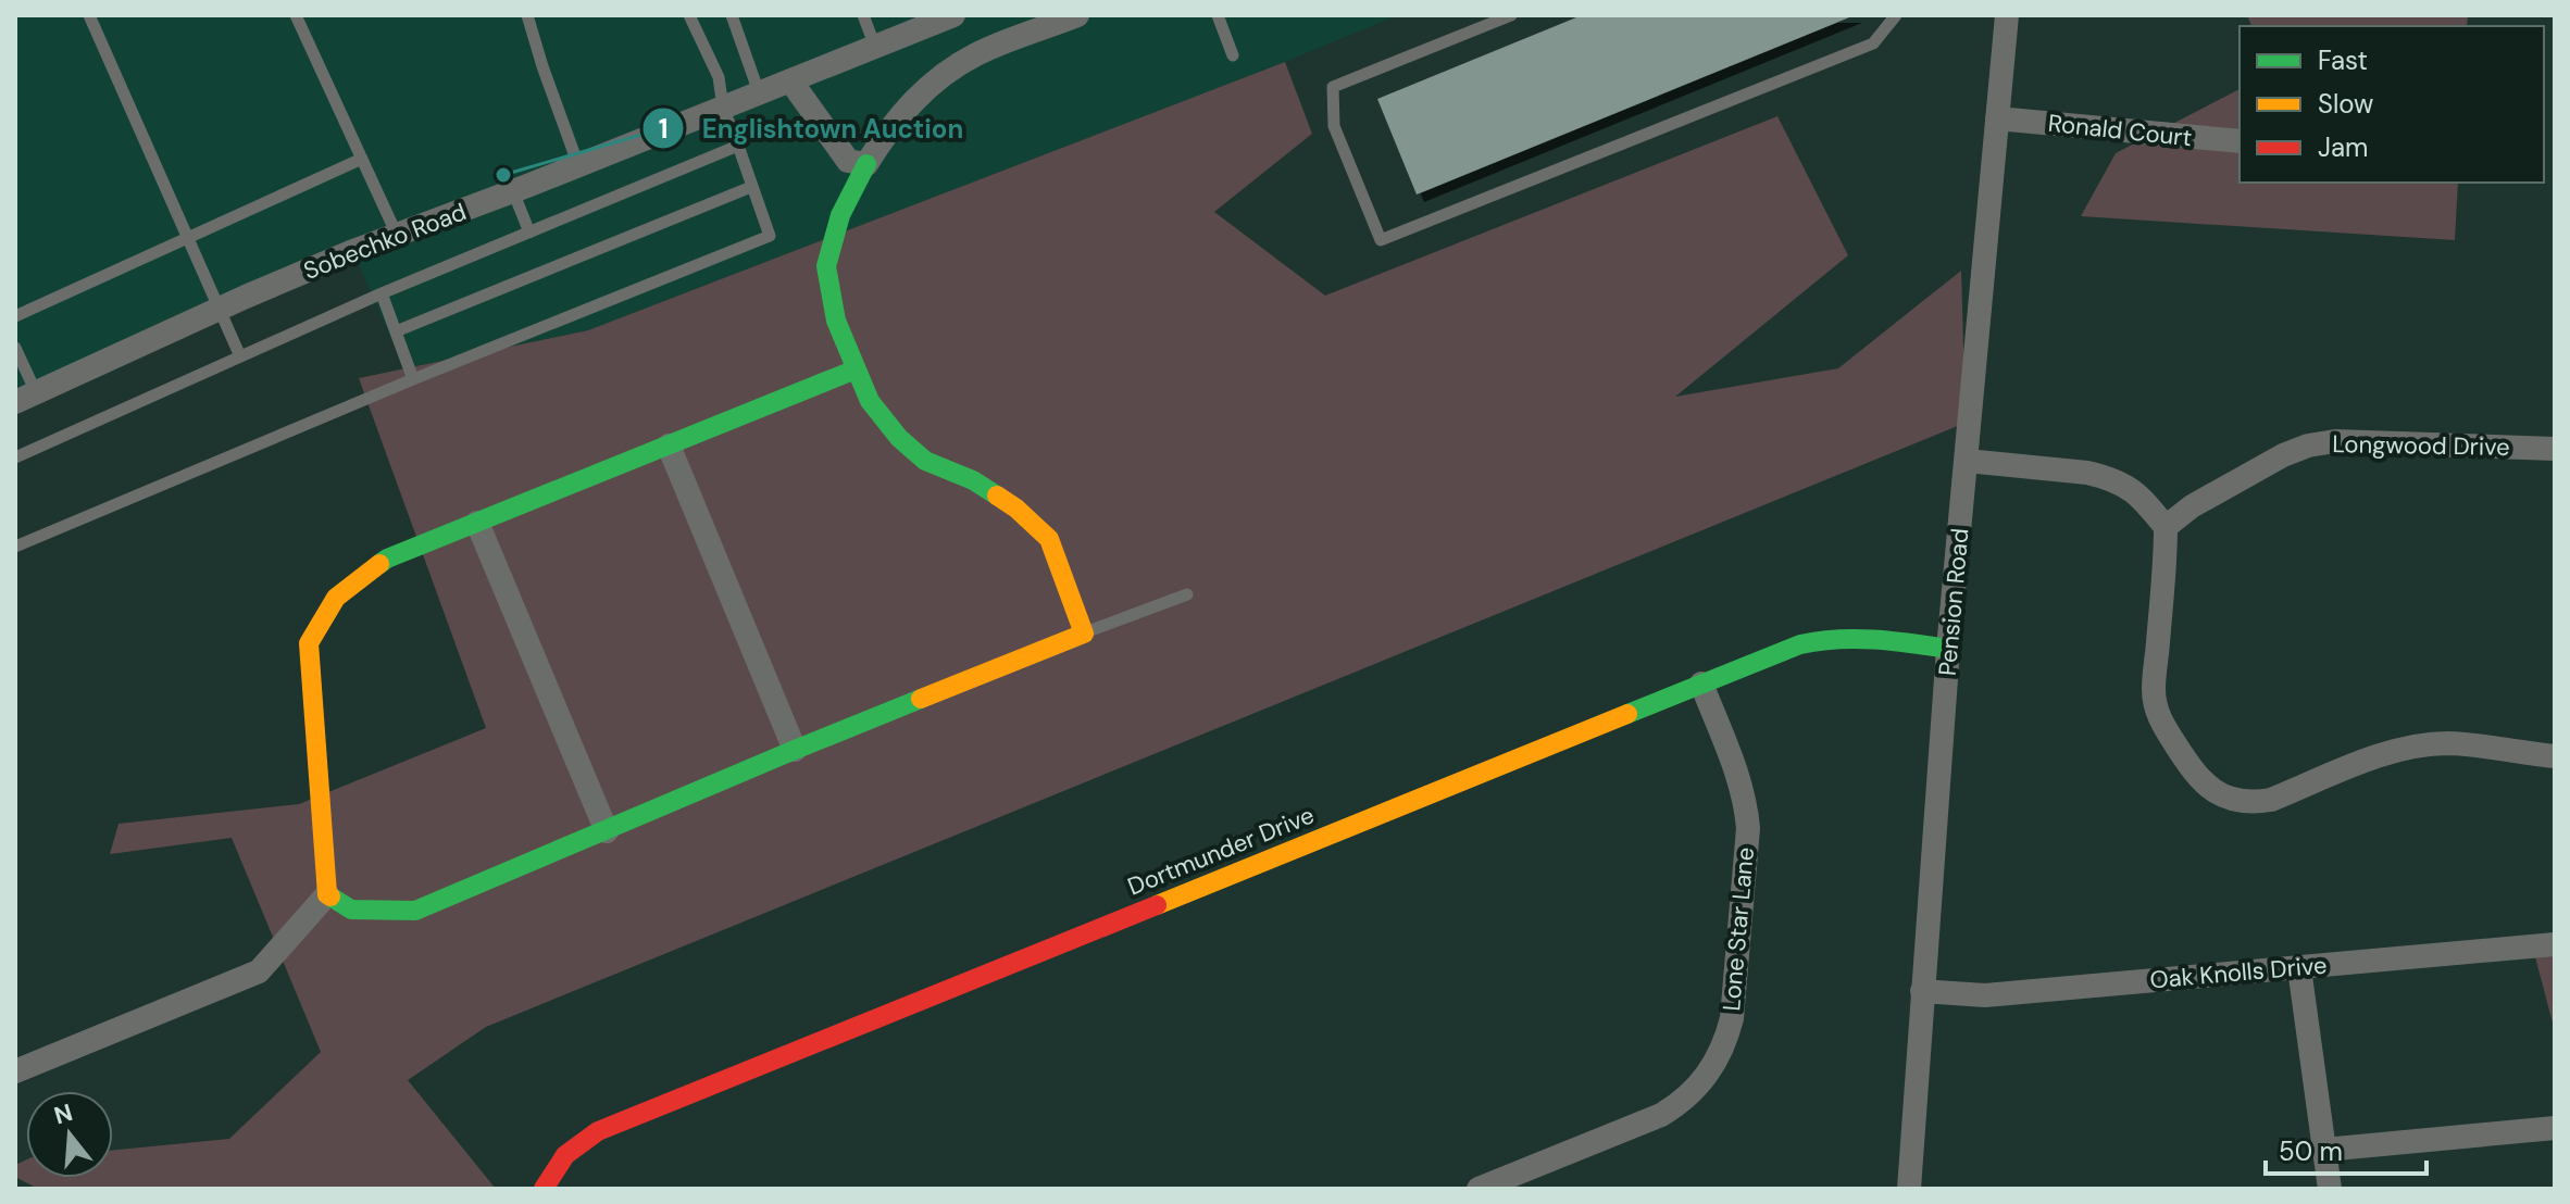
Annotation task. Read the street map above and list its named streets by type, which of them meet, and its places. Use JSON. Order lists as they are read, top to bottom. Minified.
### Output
{"streets":{"street":["Ronald Court","Sobechko Road","Longwood Drive","Pension Road","Dortmunder Drive","Lone Star Lane","Oak Knolls Drive"]},"crossings":[["Ronald Court","Pension Road"],["Pension Road","Dortmunder Drive"],["Pension Road","Oak Knolls Drive"],["Dortmunder Drive","Lone Star Lane"]],"places":["Englishtown Auction"],"legend":["Fast","Slow","Jam"],"scale_bar":"50 m","north":"top"}
